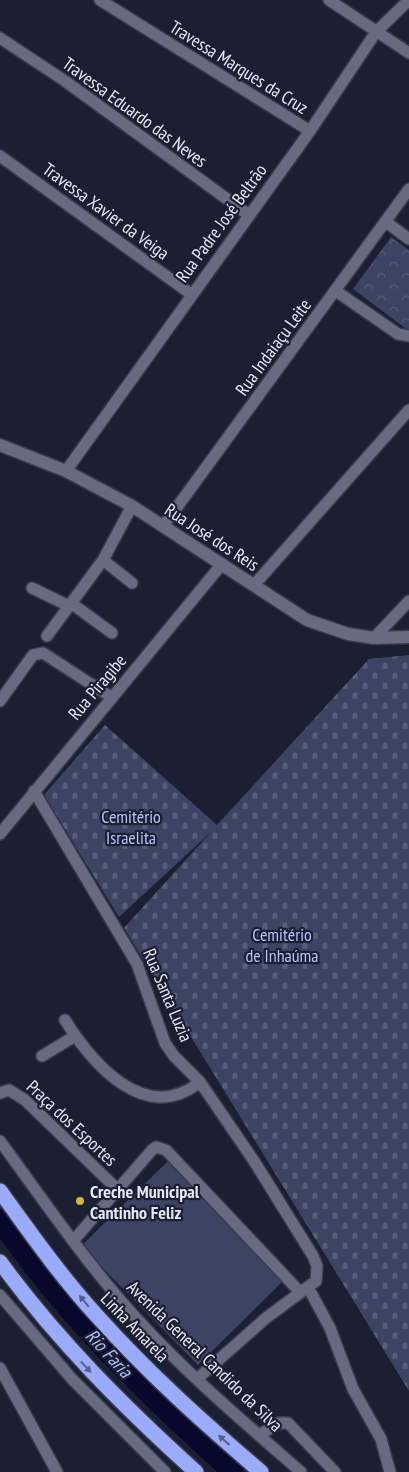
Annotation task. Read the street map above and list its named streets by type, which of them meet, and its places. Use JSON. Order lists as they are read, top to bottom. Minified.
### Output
{"streets":{"highway":["Linha Amarela"],"street":["Travessa Marques da Cruz","Travessa Eduardo das Neves","Travessa Xavier da Veiga","Rua Padre José Beltrão","Rua Indaiaçu Leite","Rua José dos Reis","Rua Piragibe","Rua Santa Luzia","Praça dos Esportes","Avenida General Candido da Silva"]},"crossings":[["Travessa Marques da Cruz","Rua Padre José Beltrão"],["Travessa Eduardo das Neves","Rua Padre José Beltrão"],["Travessa Xavier da Veiga","Rua Padre José Beltrão"],["Rua Padre José Beltrão","Rua José dos Reis"],["Rua Indaiaçu Leite","Rua José dos Reis"],["Rua José dos Reis","Rua Piragibe"],["Rua Piragibe","Rua Santa Luzia"],["Rua Santa Luzia","Praça dos Esportes"],["Praça dos Esportes","Avenida General Candido da Silva"]],"water":["Rio Faria"],"parks":["Cemitério Israelita","Cemitério de Inhaúma"],"places":["Creche Municipal Cantinho Feliz"]}
